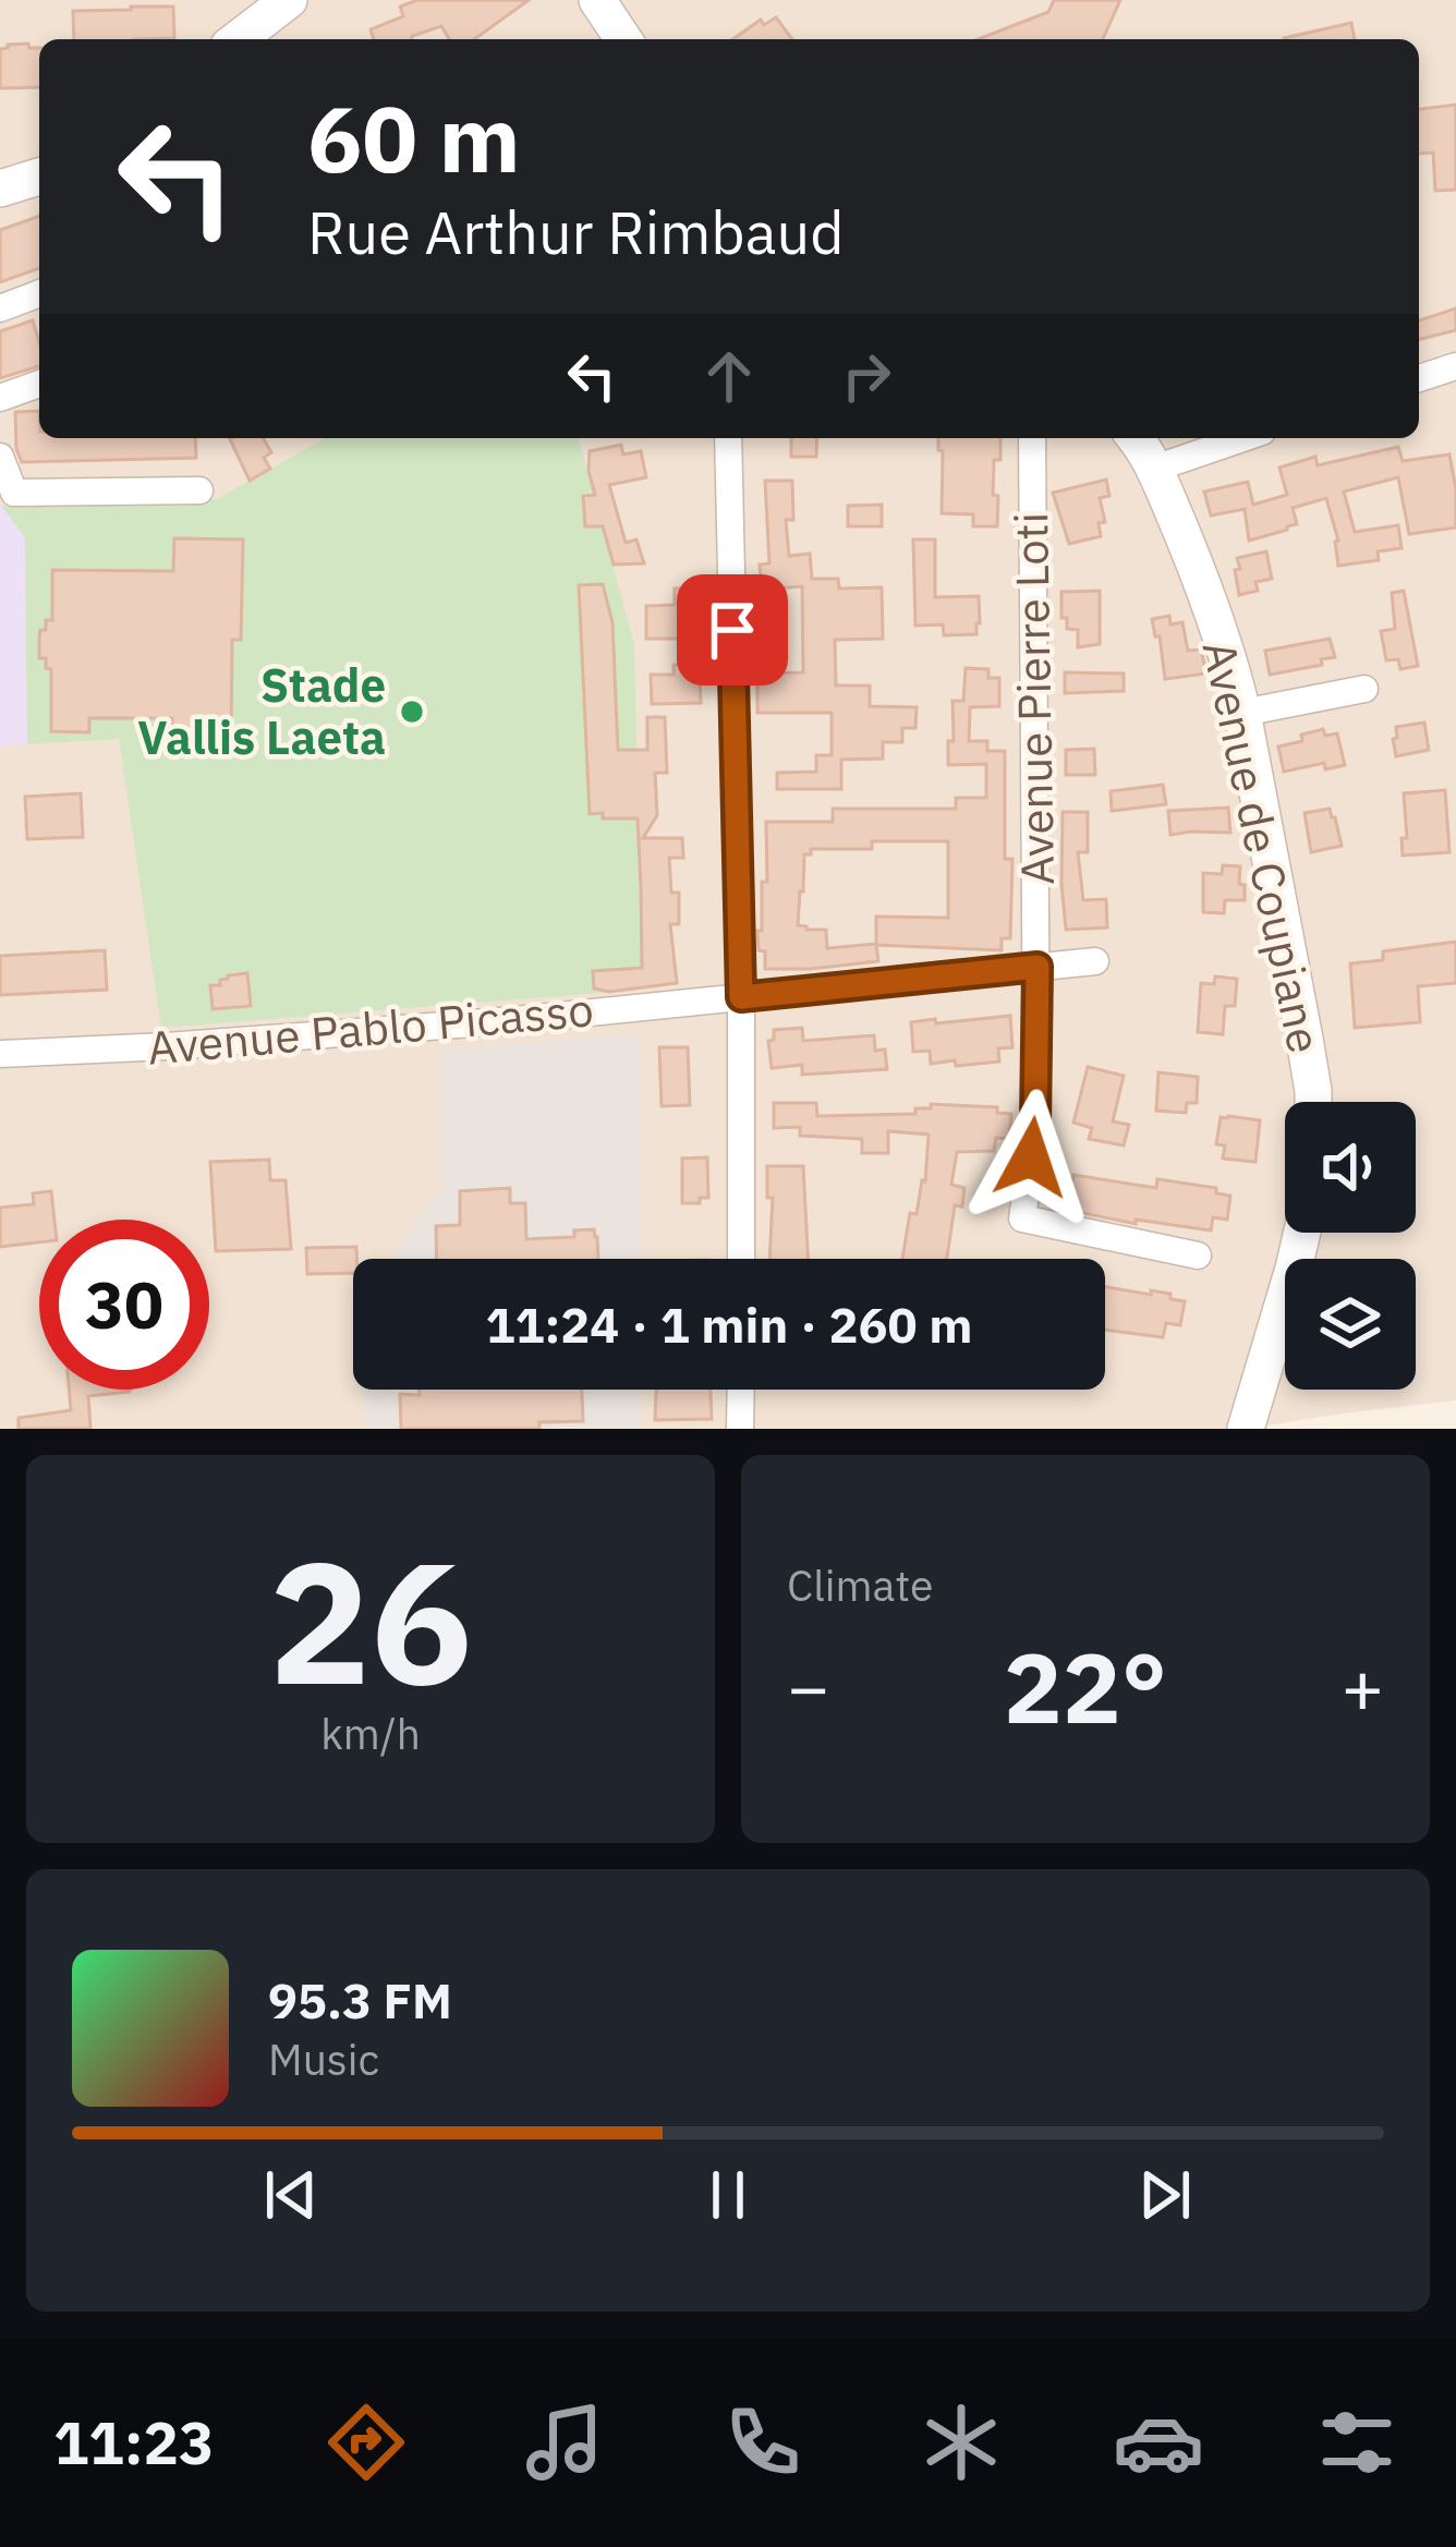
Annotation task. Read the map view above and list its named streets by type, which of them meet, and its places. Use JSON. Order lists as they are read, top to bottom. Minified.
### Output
{"streets":{"main road":["Avenue de Coupiane"],"street":["Avenue Pierre Loti","Avenue Pablo Picasso"]},"crossings":[["Avenue Pierre Loti","Avenue Pablo Picasso"]],"places":["Stade Vallis Laeta"],"page":{"turn":["60 m","Rue Arthur Rimbaud"],"limit":"30","trip":"11:24 · 1 min · 260 m","tile":[["26","km/h"],"Climate"],"heat":["−","22°","+"],"song":["95.3 FM","Music"],"tabs":"11:23"}}
